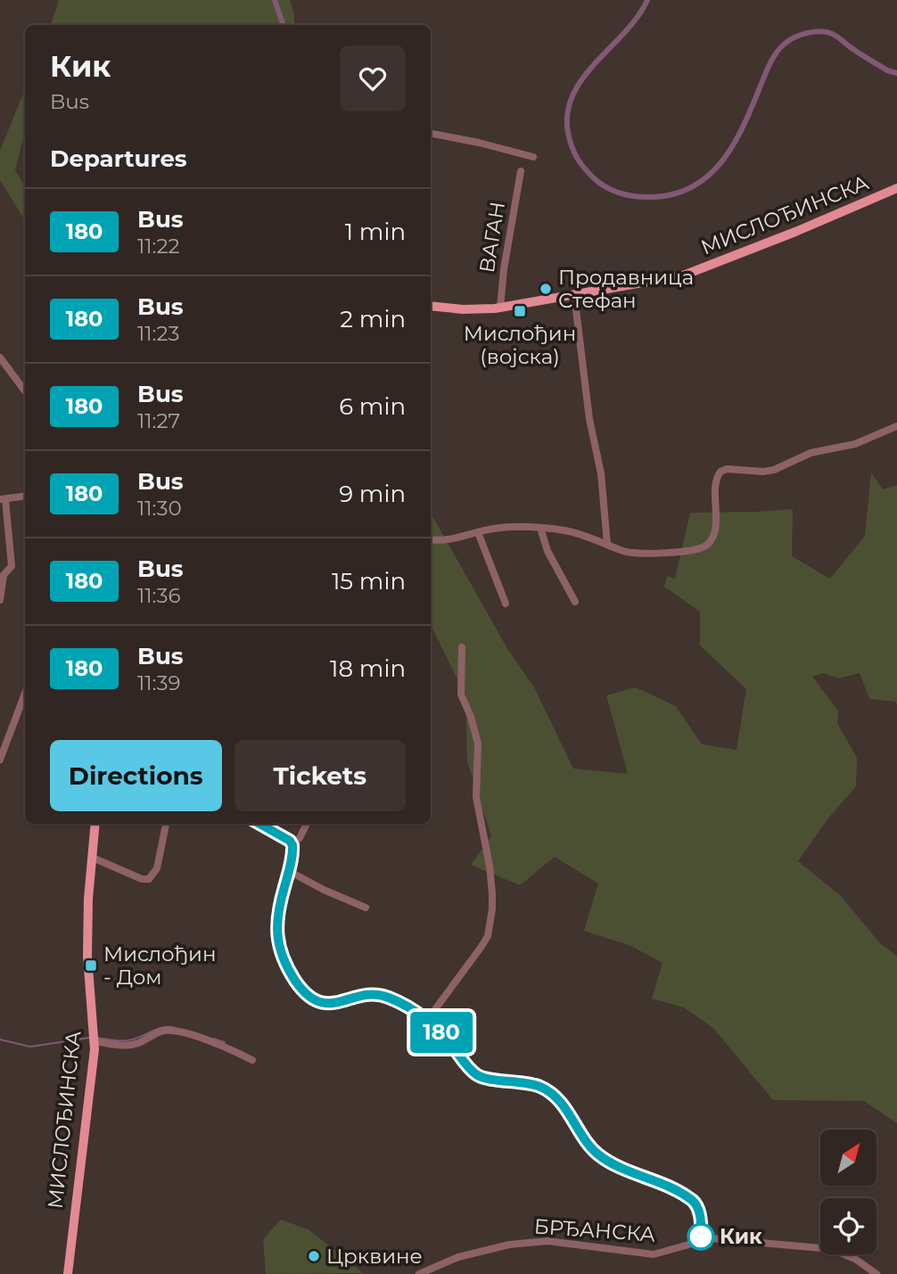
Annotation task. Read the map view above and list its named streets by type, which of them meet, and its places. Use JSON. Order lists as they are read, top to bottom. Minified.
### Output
{"streets":{"main road":["МИСЛОЂИНСКА"],"street":["ВАГАН","БРЂАНСКА"]},"crossings":[["МИСЛОЂИНСКА","ВАГАН"]],"places":{"other":["Продавница Стефан","Кик","Црквине"],"transit":["Мислођин (војска)","Мислођин - Дом"]},"lines":["bus line 180"],"north":"top right","page":{"on_map":"180","heading":[["Кик","Bus"],"Departures"],"list":[{"mark":"180","name":"Bus","note":"11:22","value":"1 min"},{"mark":"180","name":"Bus","note":"11:23","value":"2 min"},{"mark":"180","name":"Bus","note":"11:27","value":"6 min"},{"mark":"180","name":"Bus","note":"11:30","value":"9 min"},{"mark":"180","name":"Bus","note":"11:36","value":"15 min"},{"mark":"180","name":"Bus","note":"11:39","value":"18 min"}],"buttons":["Directions","Tickets"]}}
